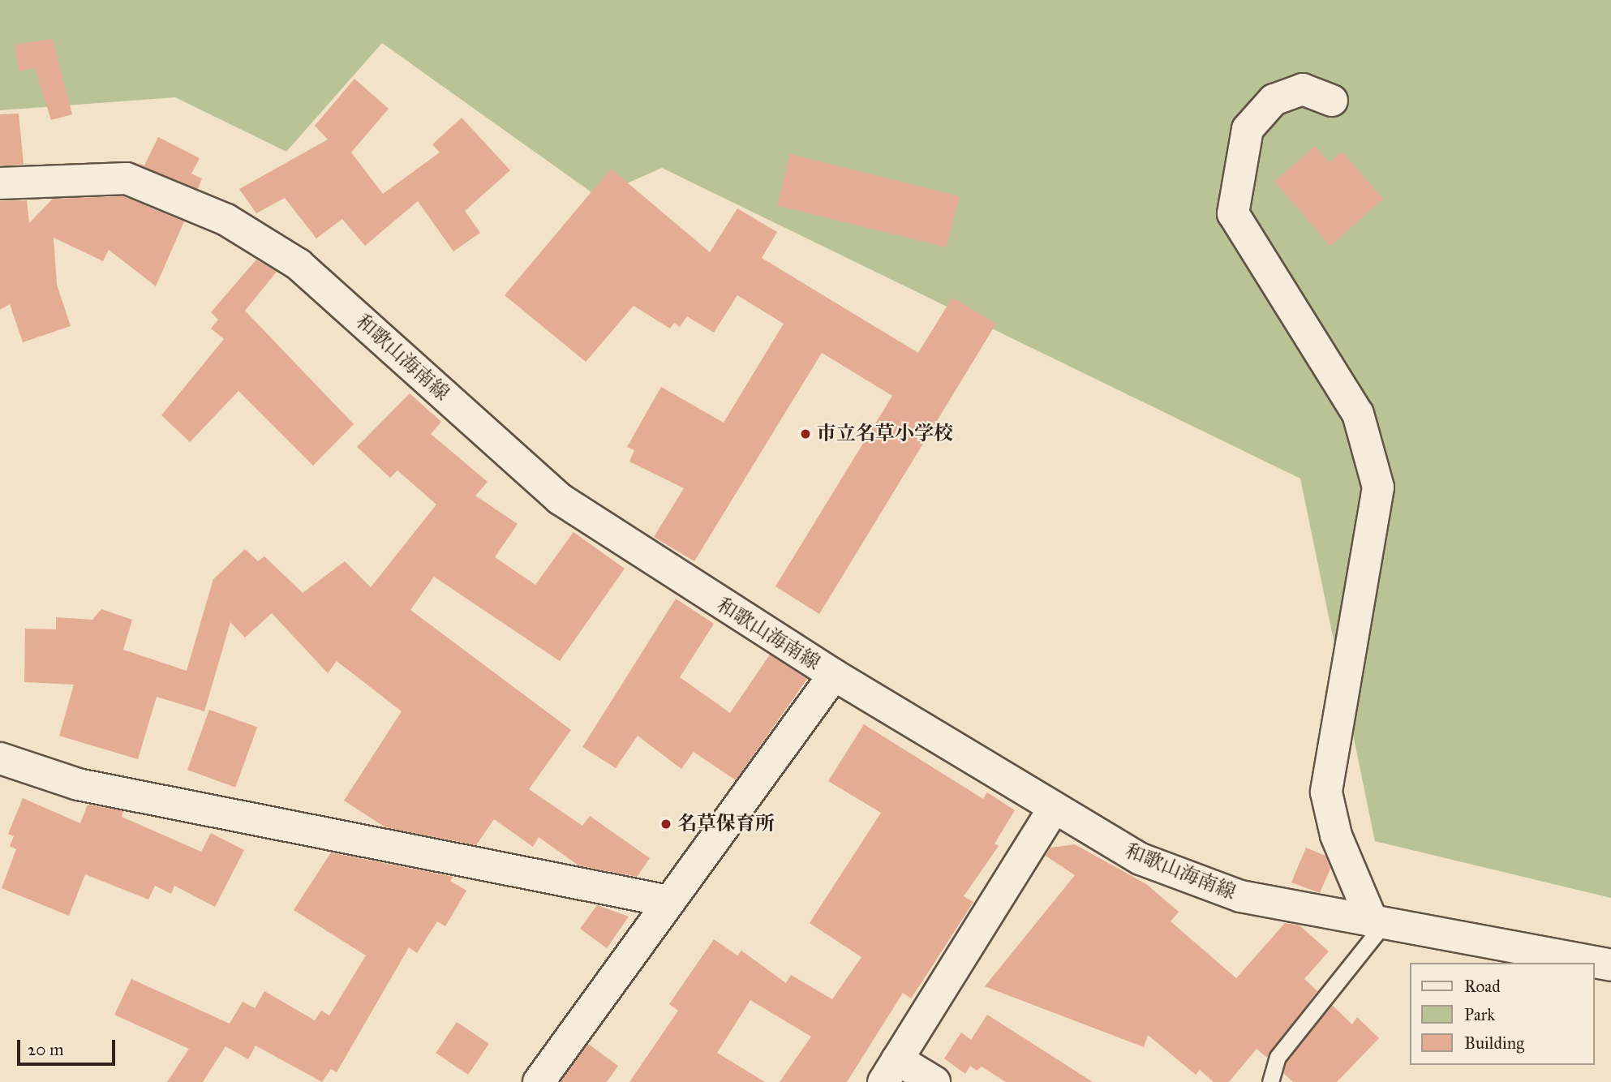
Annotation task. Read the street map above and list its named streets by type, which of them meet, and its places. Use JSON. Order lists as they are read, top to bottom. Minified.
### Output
{"streets":{"street":["和歌山海南線"]},"places":["市立名草小学校","名草保育所"],"legend":["Road","Park","Building"],"scale_bar":"20 m"}
